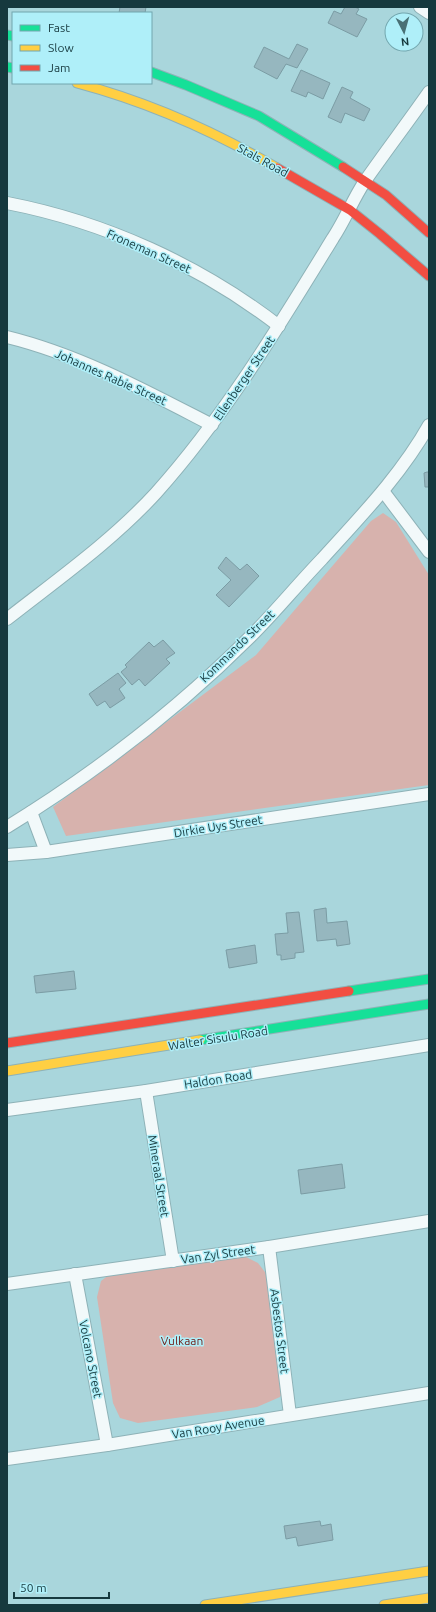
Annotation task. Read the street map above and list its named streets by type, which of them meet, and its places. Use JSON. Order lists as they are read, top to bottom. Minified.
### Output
{"streets":{"main road":["Stals Road","Walter Sisulu Road"],"street":["Froneman Street","Johannes Rabie Street","Ellenberger Street","Kommando Street","Dirkie Uys Street","Haldon Road","Mineraal Street","Van Zyl Street","Asbestos Street","Volcano Street","Van Rooy Avenue"]},"crossings":[["Stals Road","Ellenberger Street"],["Froneman Street","Ellenberger Street"],["Johannes Rabie Street","Ellenberger Street"],["Haldon Road","Mineraal Street"],["Mineraal Street","Van Zyl Street"],["Van Zyl Street","Asbestos Street"],["Van Zyl Street","Volcano Street"],["Asbestos Street","Van Rooy Avenue"],["Volcano Street","Van Rooy Avenue"]],"parks":["Vulkaan"],"legend":["Fast","Slow","Jam"],"scale_bar":"50 m","north":"bottom"}
